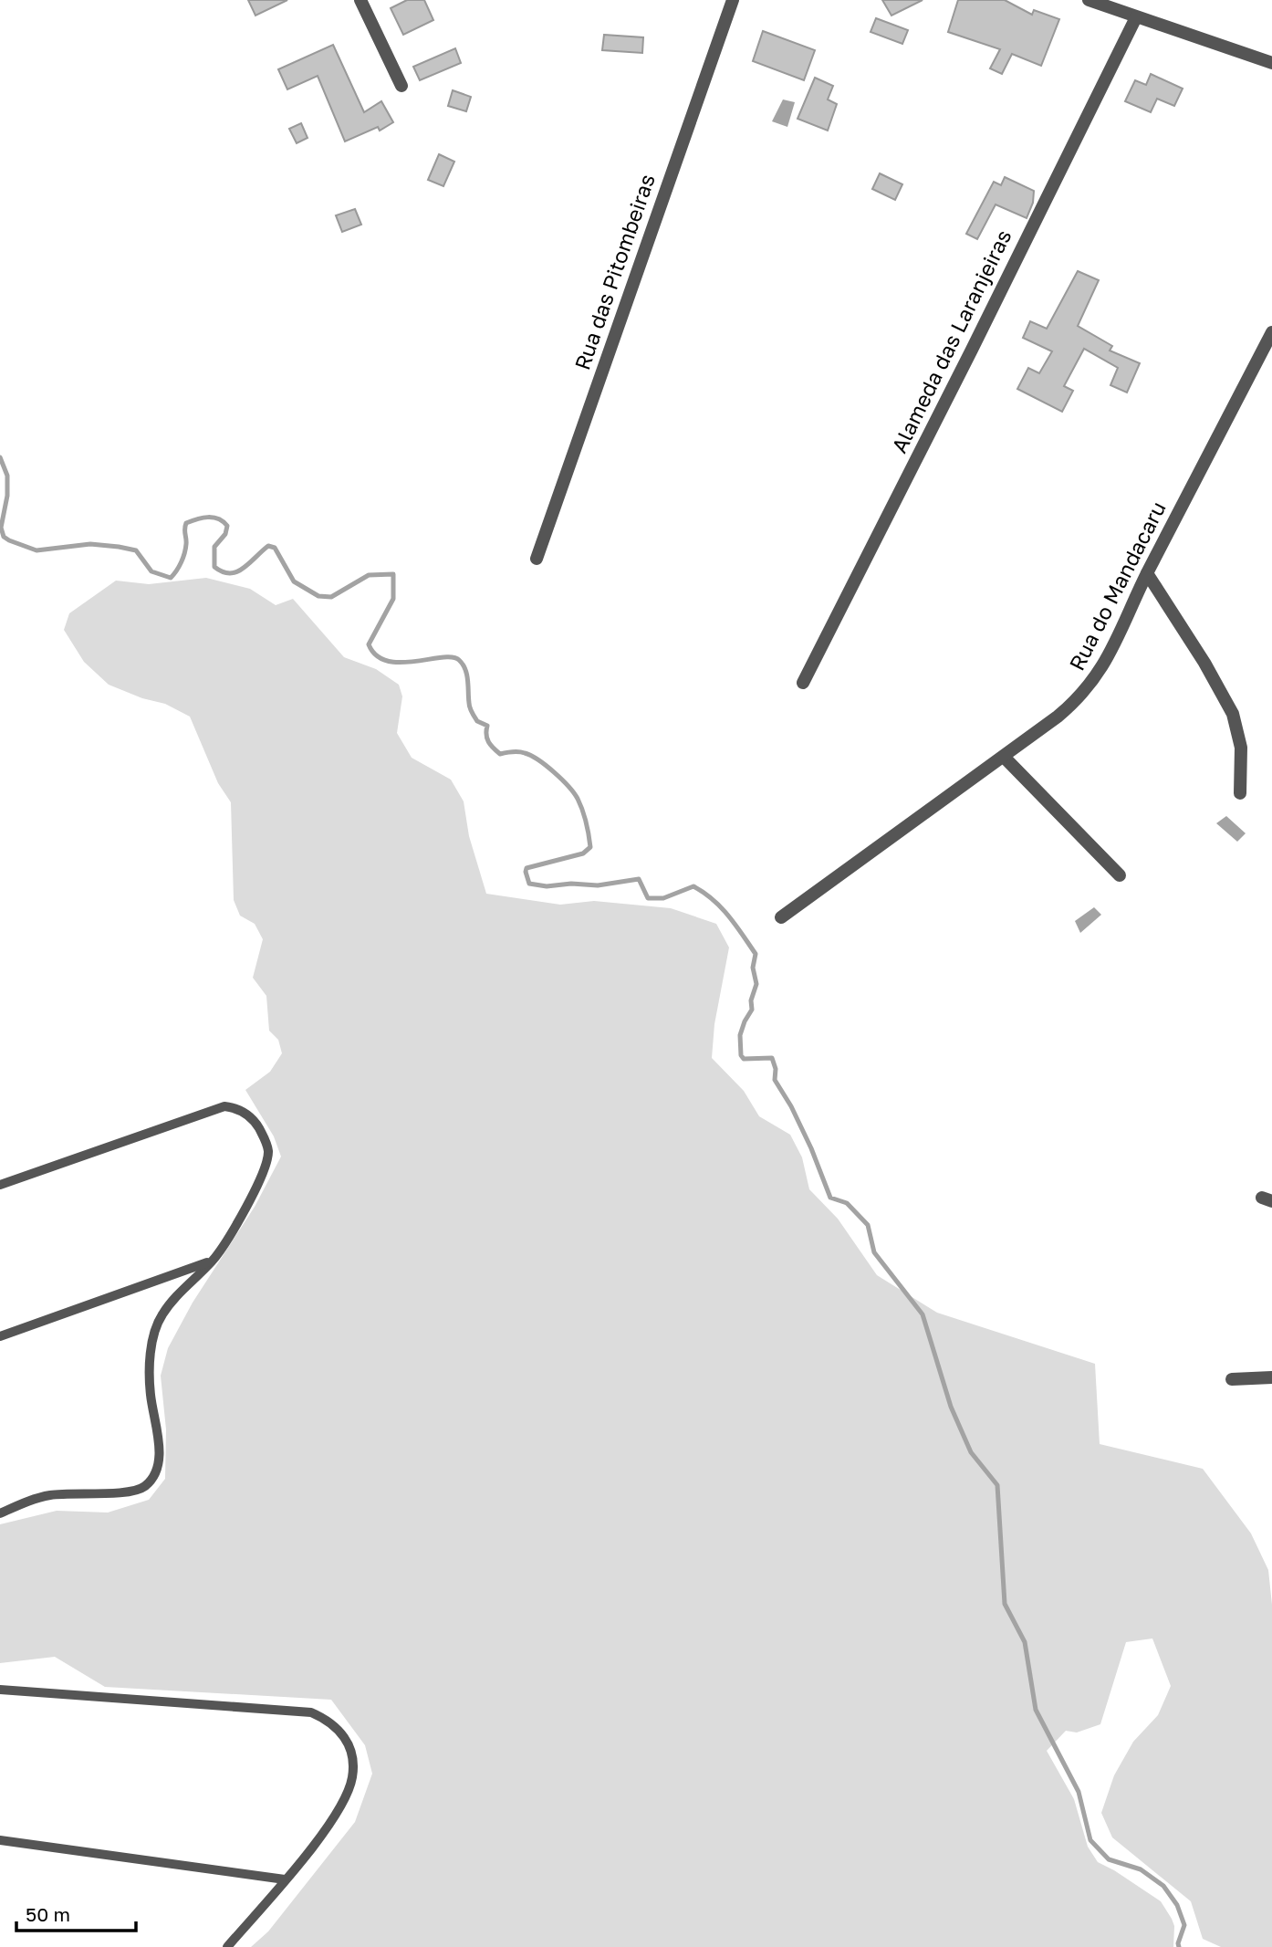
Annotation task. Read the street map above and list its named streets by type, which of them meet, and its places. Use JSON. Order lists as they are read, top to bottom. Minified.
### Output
{"streets":{"street":["Rua das Pitombeiras","Alameda das Laranjeiras","Rua do Mandacaru"]},"scale_bar":"50 m"}
